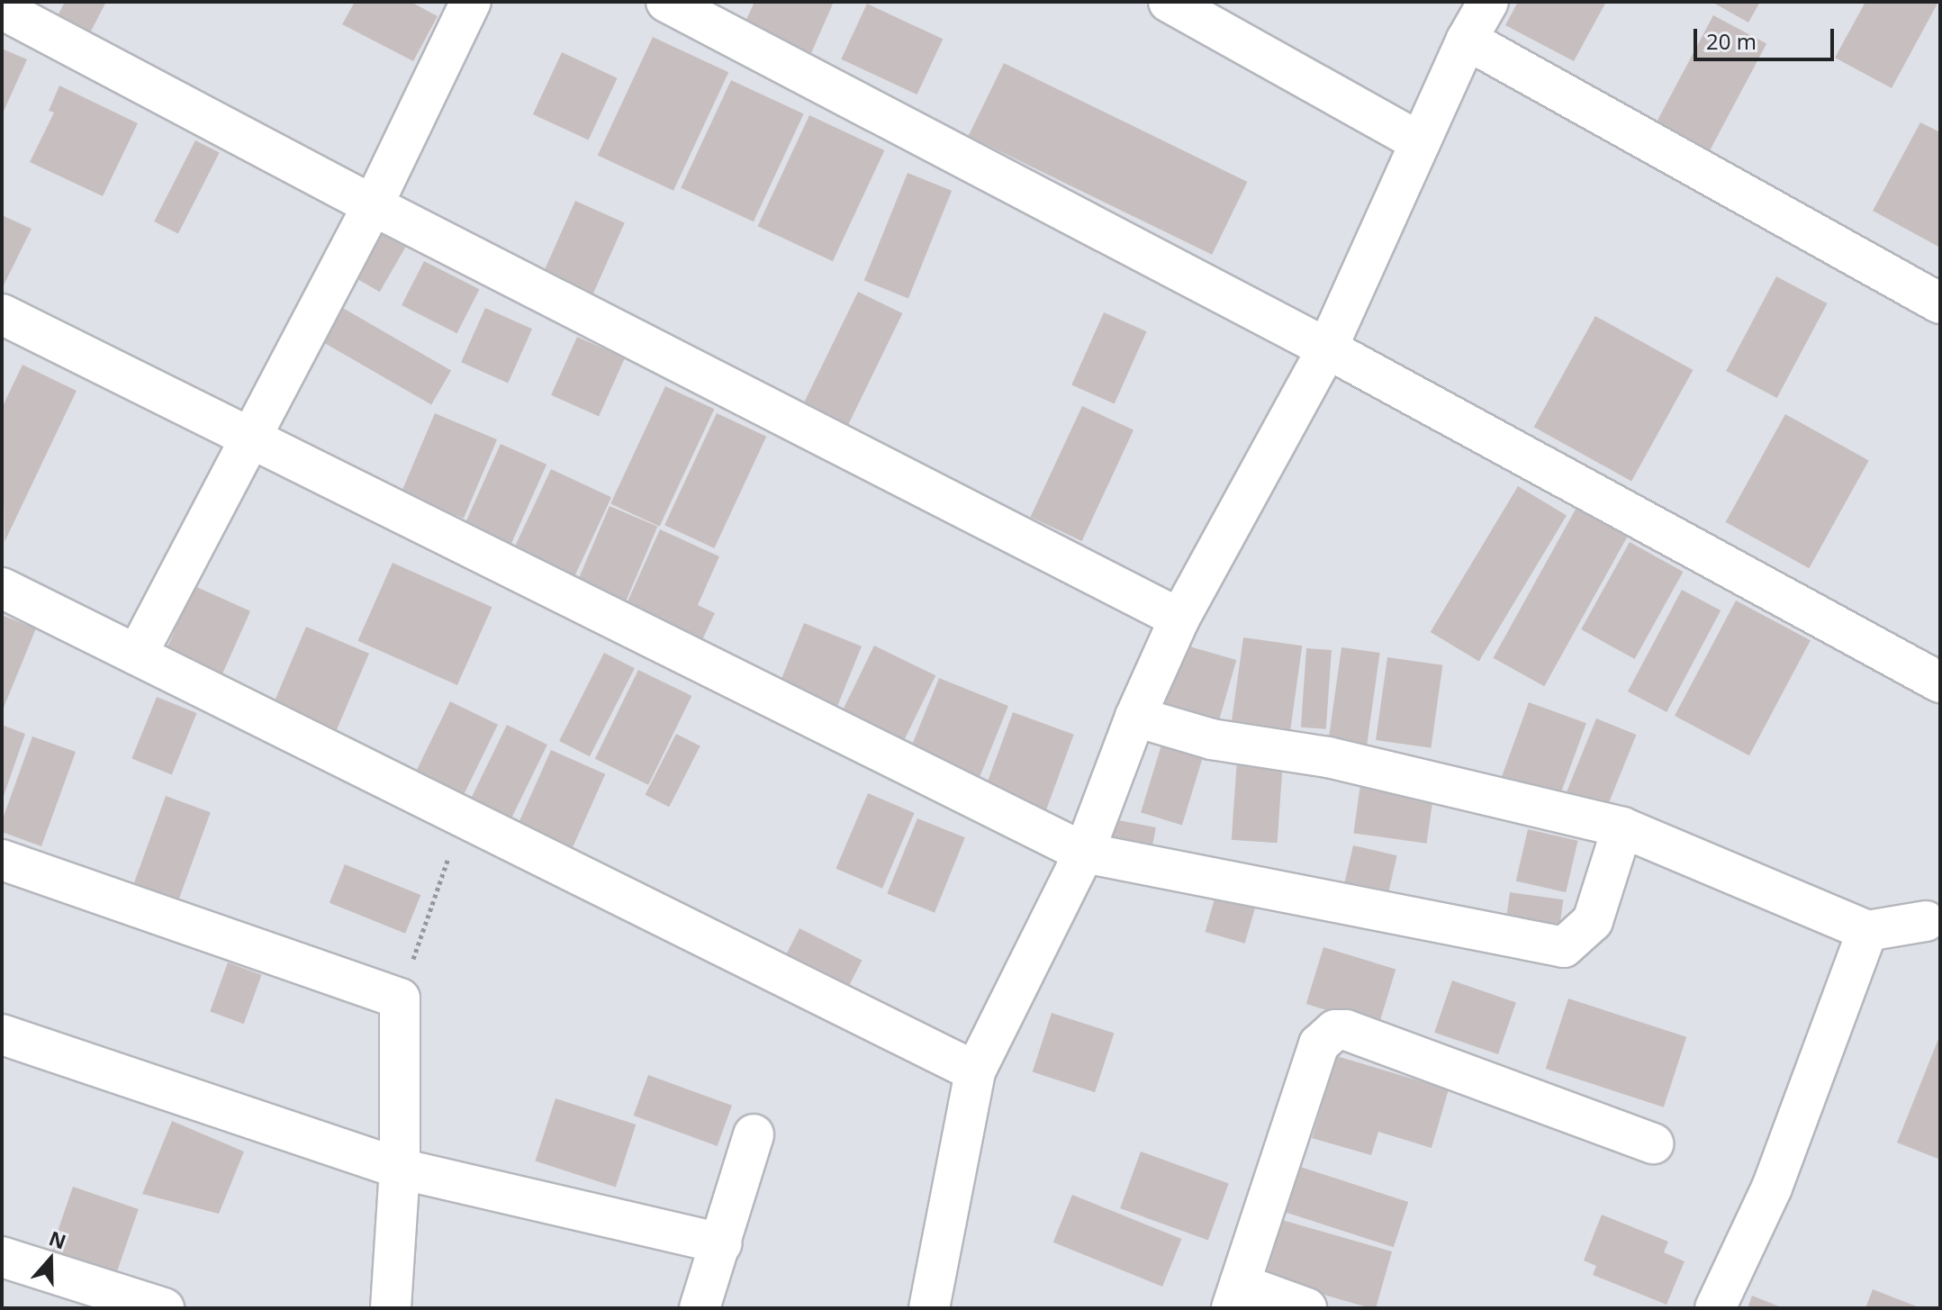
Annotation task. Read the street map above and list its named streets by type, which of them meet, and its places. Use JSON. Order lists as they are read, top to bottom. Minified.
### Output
{"scale_bar":"20 m","north":"top"}
